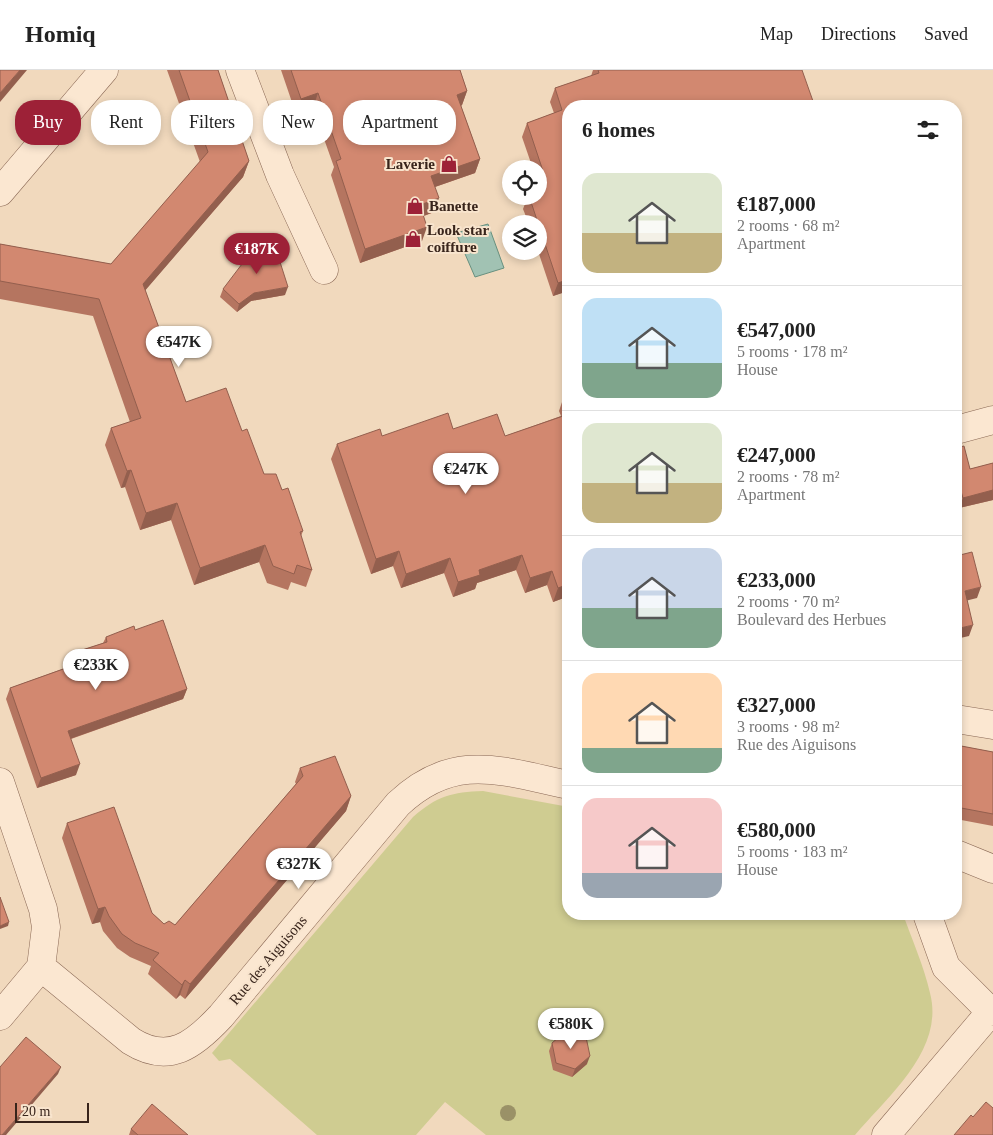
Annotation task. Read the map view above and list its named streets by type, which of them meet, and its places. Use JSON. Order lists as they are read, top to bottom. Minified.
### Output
{"streets":{"street":["Rue des Aiguisons"]},"places":{"shop":["Laverie","Banette","Look star coiffure"]},"scale_bar":"20 m","page":{"header":"Homiq","nav":["Map","Directions","Saved"],"chip":["Buy","Rent","Filters","New","Apartment"],"heading":"6 homes","list":[{"name":"€187,000","note":"2 rooms · 68 m² · Apartment"},{"name":"€547,000","note":"5 rooms · 178 m² · House"},{"name":"€247,000","note":"2 rooms · 78 m² · Apartment"},{"name":"€233,000","note":"2 rooms · 70 m² · Boulevard des Herbues"},{"name":"€327,000","note":"3 rooms · 98 m² · Rue des Aiguisons"},{"name":"€580,000","note":"5 rooms · 183 m² · House"}],"price":["€187K","€547K","€247K","€233K","€327K","€580K"],"scale":"20 m"}}
